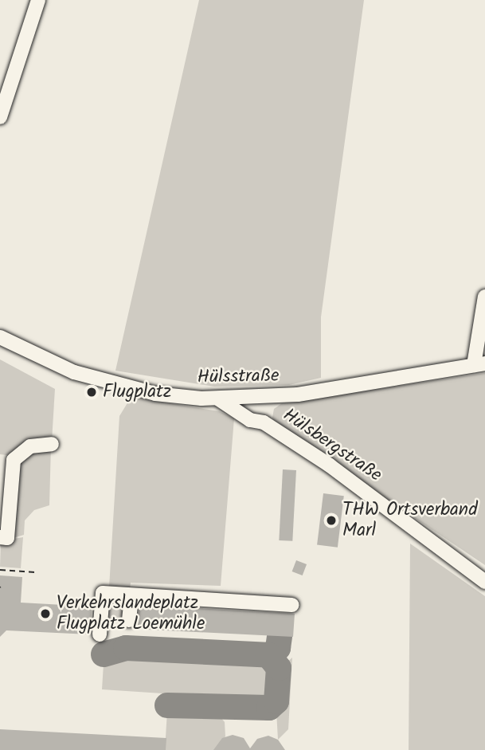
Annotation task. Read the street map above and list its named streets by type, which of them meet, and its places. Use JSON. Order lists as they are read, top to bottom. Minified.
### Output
{"streets":{"street":["Hülsstraße","Hülsbergstraße"]},"crossings":[["Hülsstraße","Hülsbergstraße"]],"places":["Flugplatz","THW Ortsverband Marl","Verkehrslandeplatz Flugplatz Loemühle"]}
